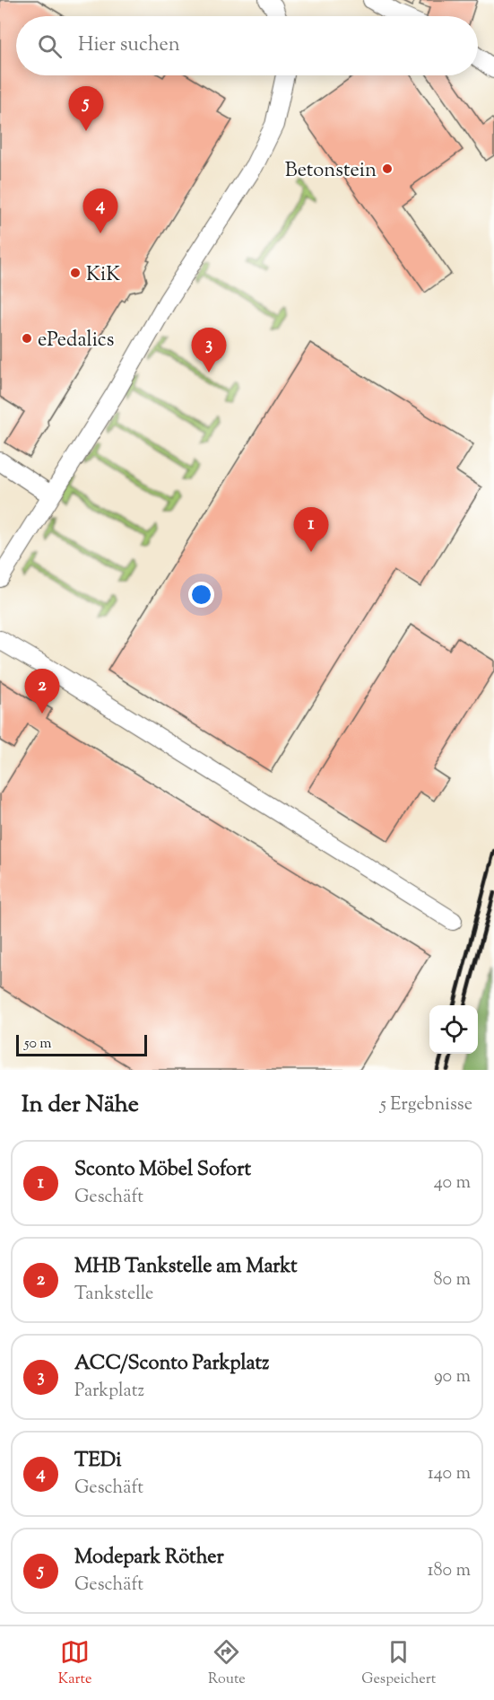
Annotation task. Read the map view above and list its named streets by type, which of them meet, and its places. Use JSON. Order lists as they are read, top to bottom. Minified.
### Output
{"places":["Betonstein","KiK","ePedalics"],"scale_bar":"50 m","page":{"search":"Hier suchen","pins":["5","4","3","1","2"],"scale":"50 m","heading":["In der Nähe","5 Ergebnisse"],"list":[{"mark":"1","name":"Sconto Möbel Sofort","note":"Geschäft","value":"40 m"},{"mark":"2","name":"MHB Tankstelle am Markt","note":"Tankstelle","value":"80 m"},{"mark":"3","name":"ACC/Sconto Parkplatz","note":"Parkplatz","value":"90 m"},{"mark":"4","name":"TEDi","note":"Geschäft","value":"140 m"},{"mark":"5","name":"Modepark Röther","note":"Geschäft","value":"180 m"}],"nav":["Karte","Route","Gespeichert"]}}
